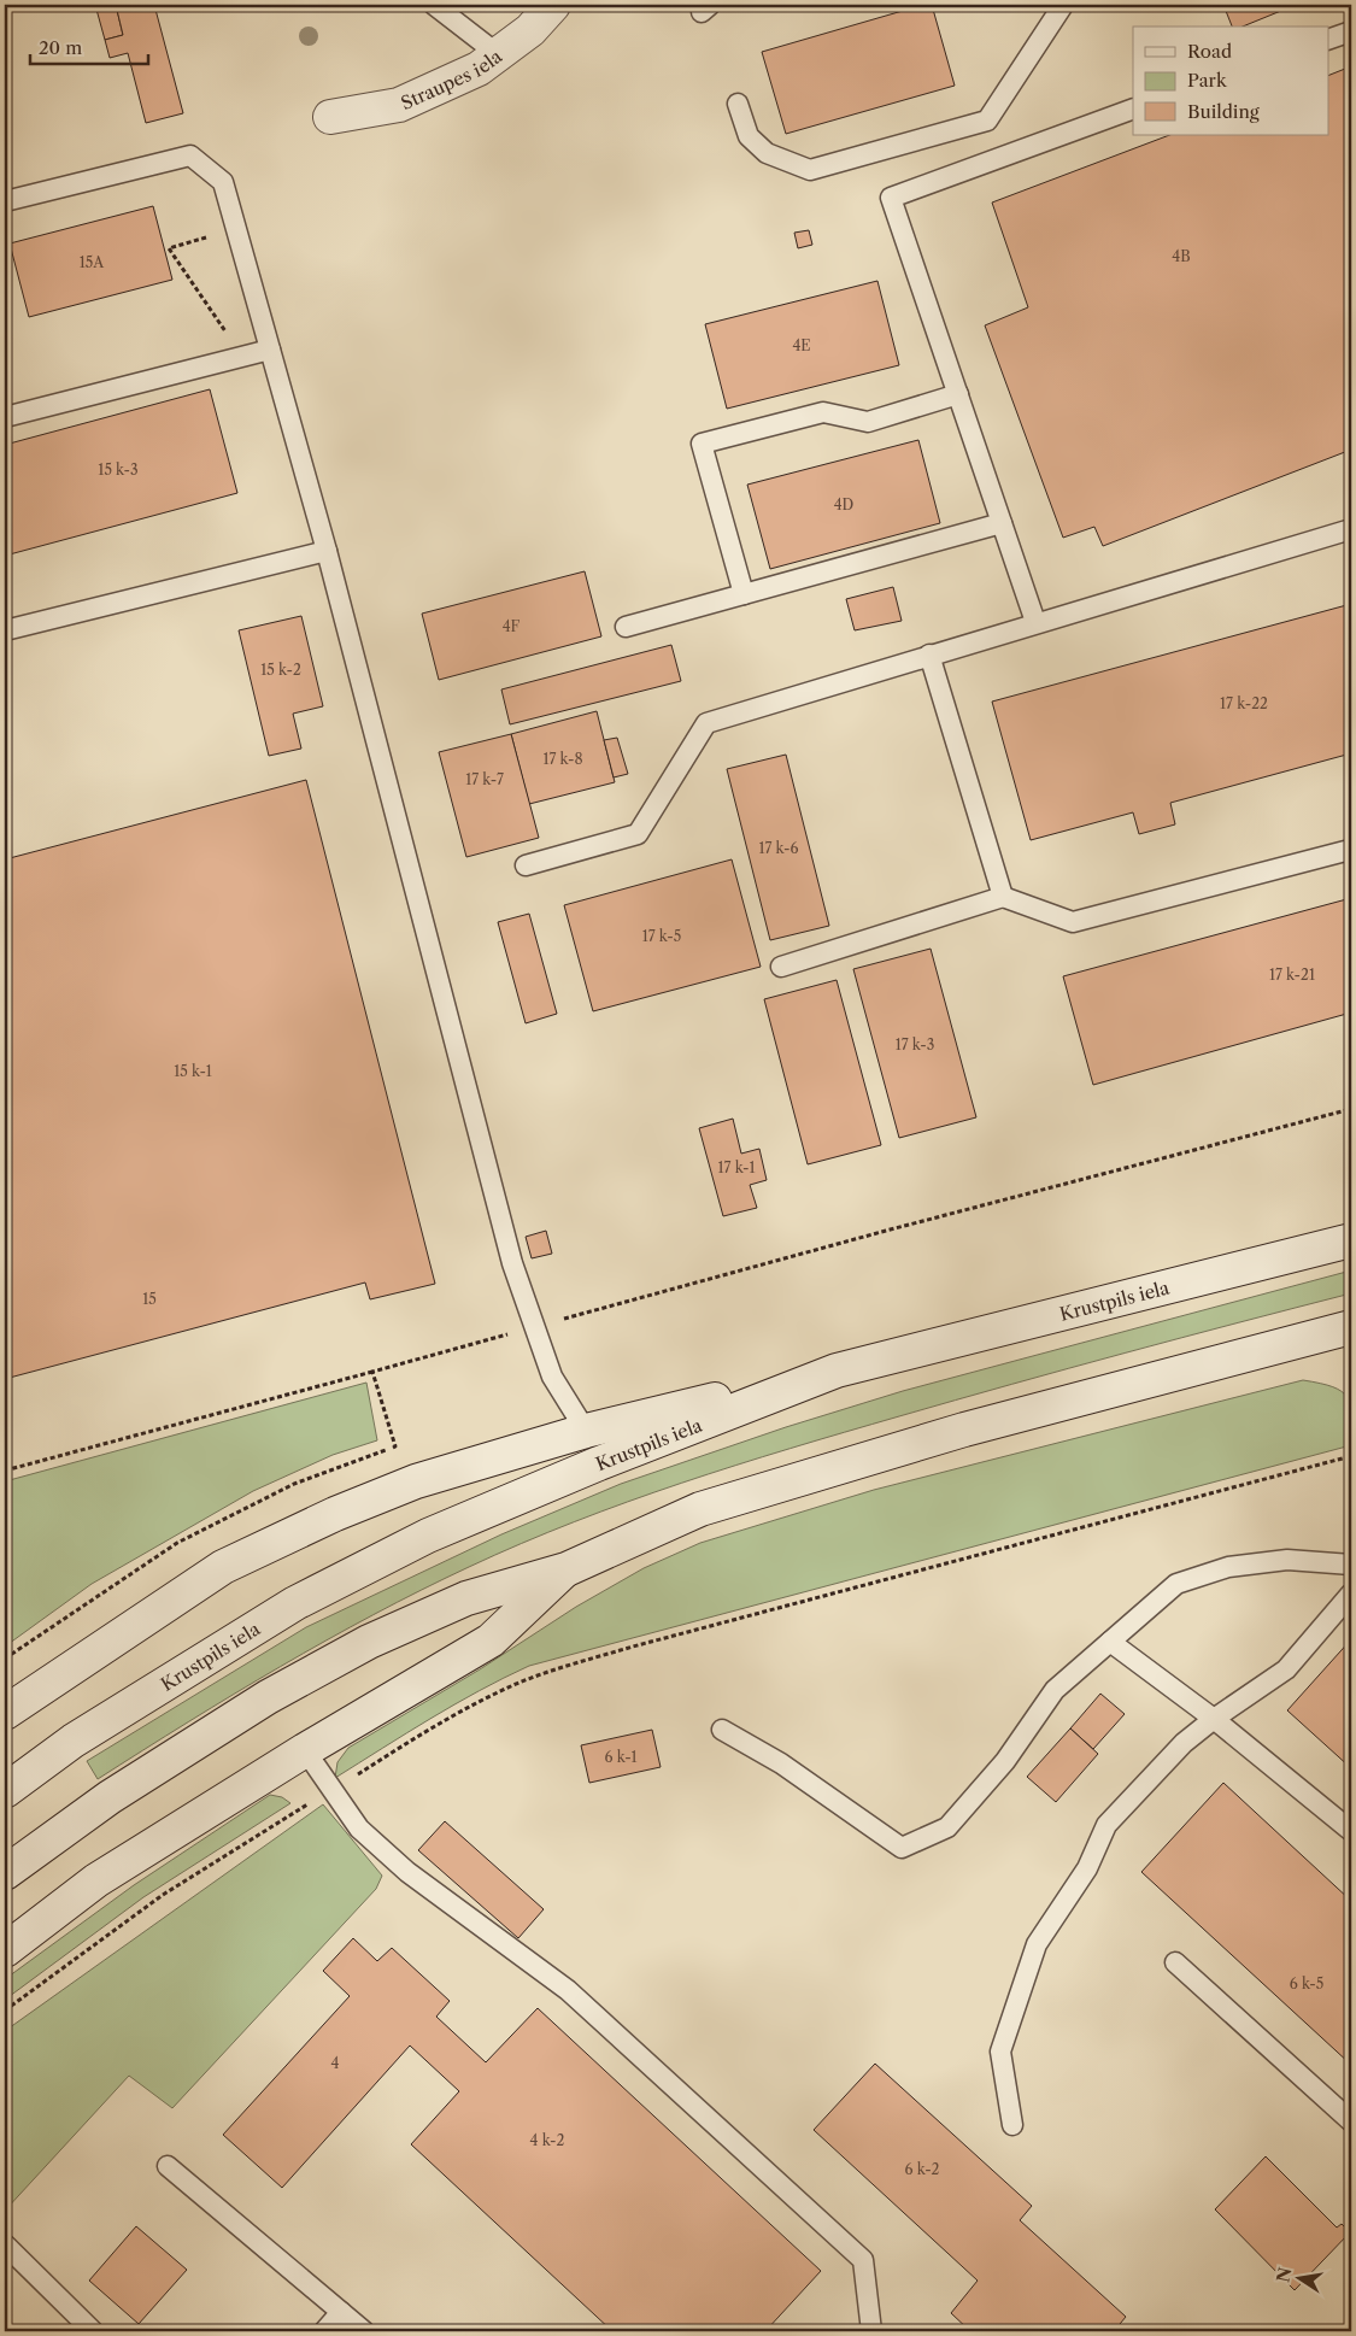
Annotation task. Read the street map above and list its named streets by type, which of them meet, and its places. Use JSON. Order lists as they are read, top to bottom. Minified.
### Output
{"streets":{"main road":["Straupes iela","Krustpils iela"]},"house_numbers":["4B","15A","4E","15 k-3","4D","4F","15 k-2","17 k-22","17 k-8","17 k-7","17 k-6","17 k-5","17 k-21","17 k-3","15 k-1","17 k-1","15","6 k-1","6 k-5","4","4 k-2","6 k-2"],"legend":["Road","Park","Building"],"scale_bar":"20 m","north":"left"}
